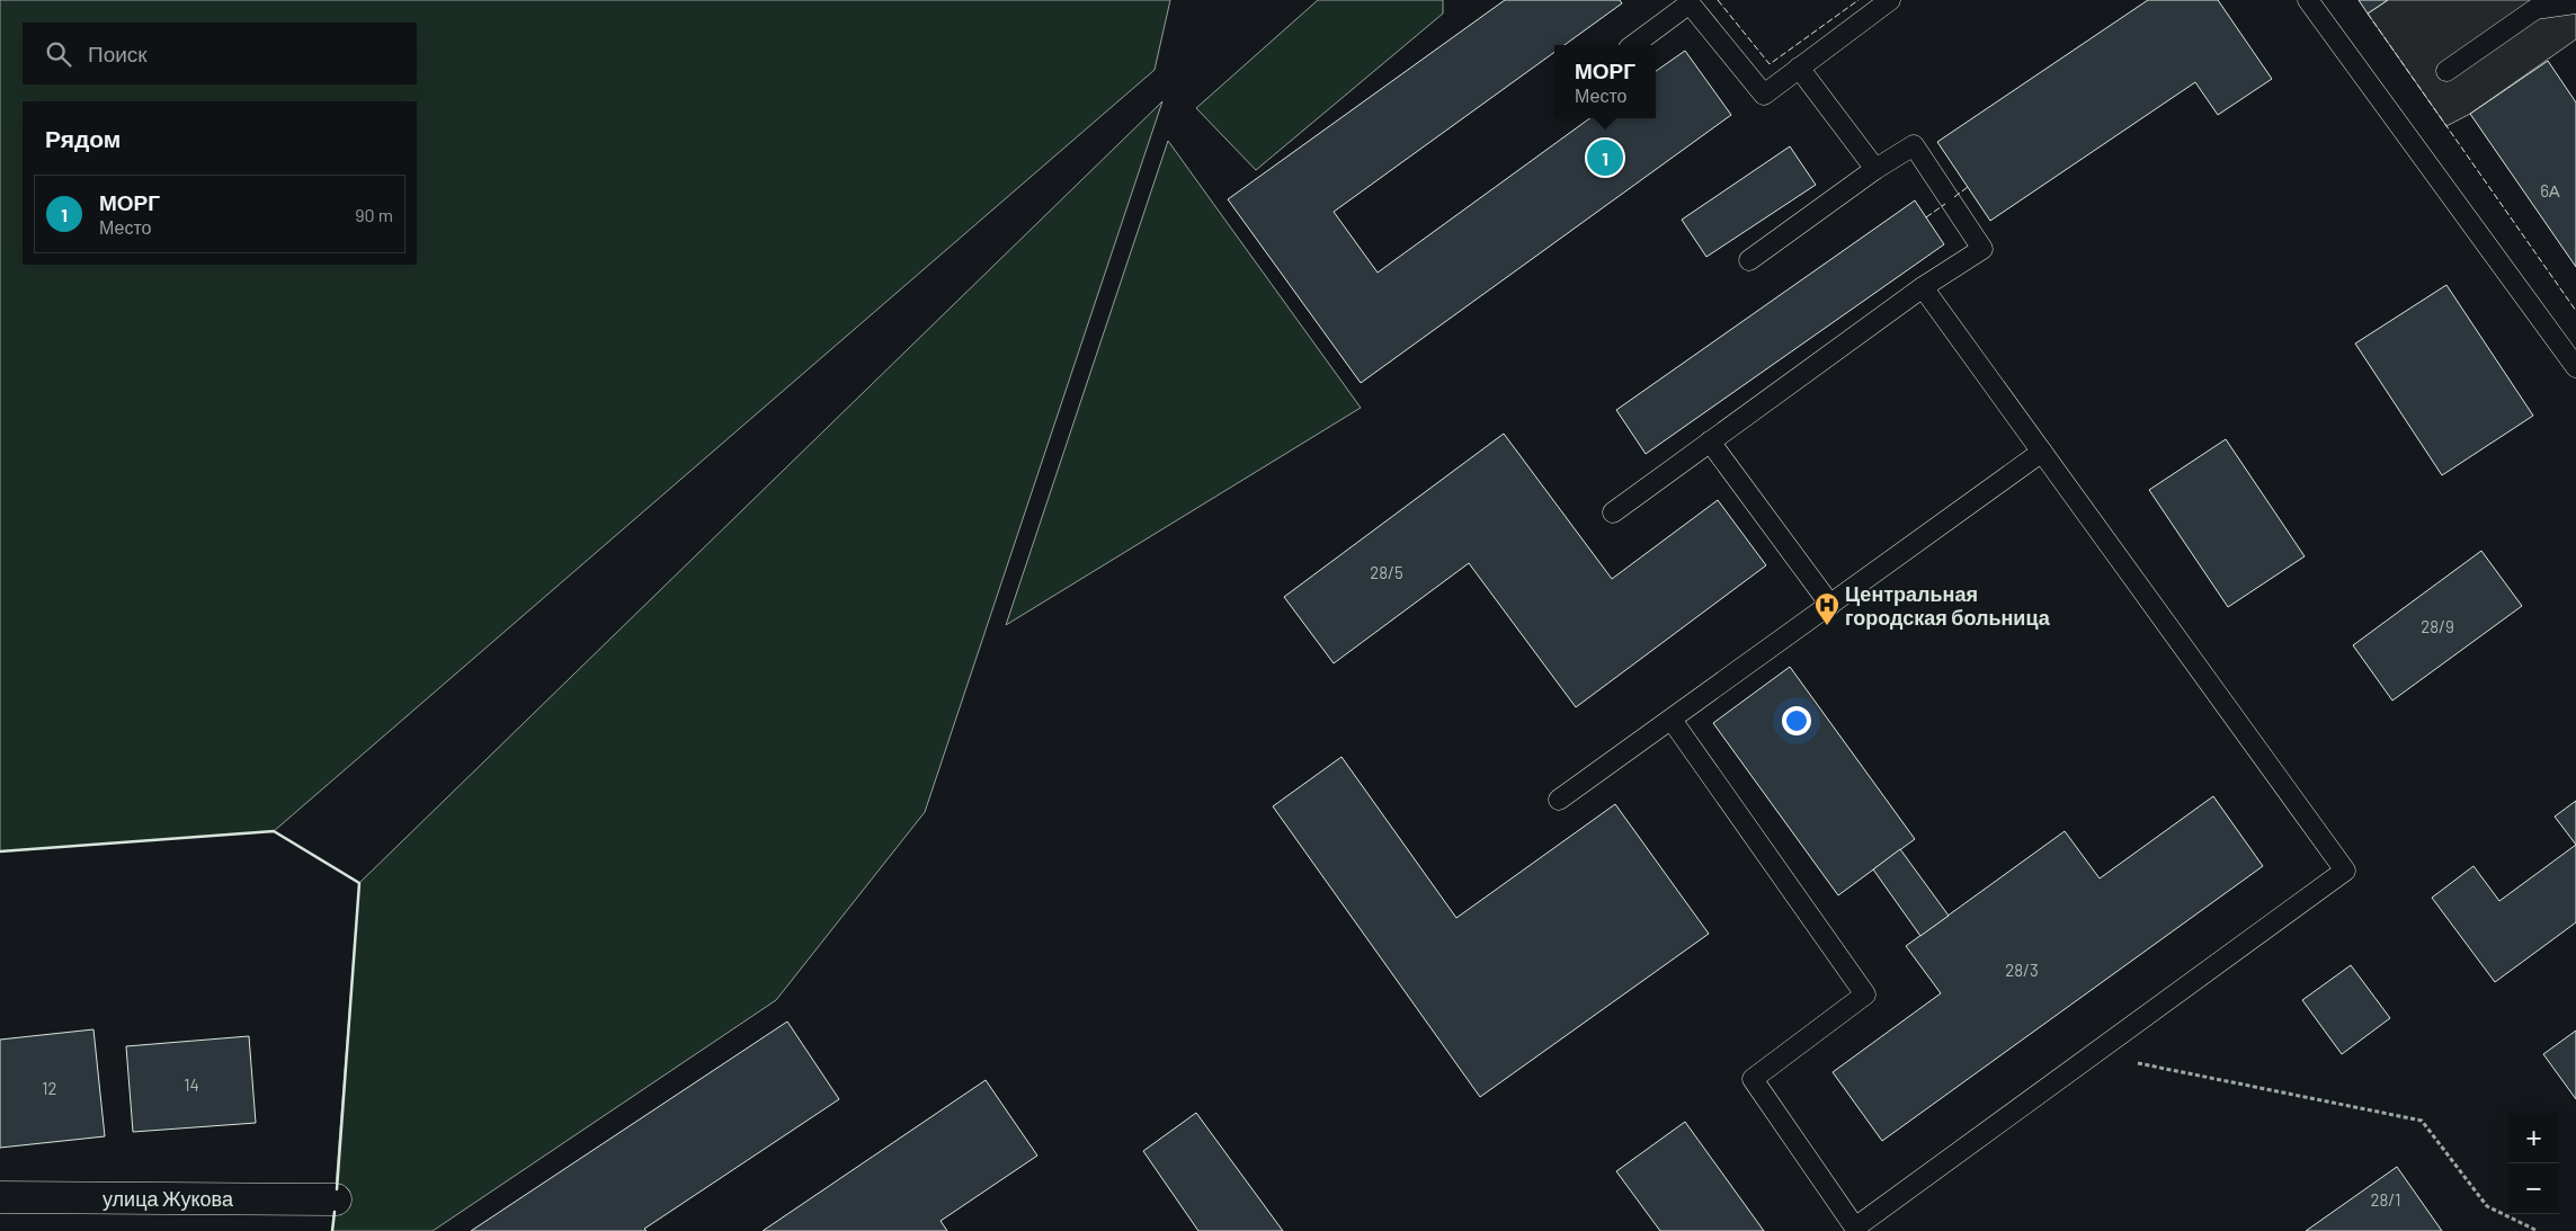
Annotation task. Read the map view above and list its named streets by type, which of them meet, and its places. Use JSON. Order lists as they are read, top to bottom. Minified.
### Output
{"streets":{"street":["улица Жукова"]},"places":{"hospital":["Центральная городская больница"]},"house_numbers":["6А","28/5","28/9","28/3","14","12","28/1"],"page":{"search":"Поиск","popup":["МОРГ","Место"],"heading":"Рядом","pins":"1","list":[{"mark":"1","name":"МОРГ","note":"Место","value":"90 m"}],"map_buttons":["+","−"]}}
